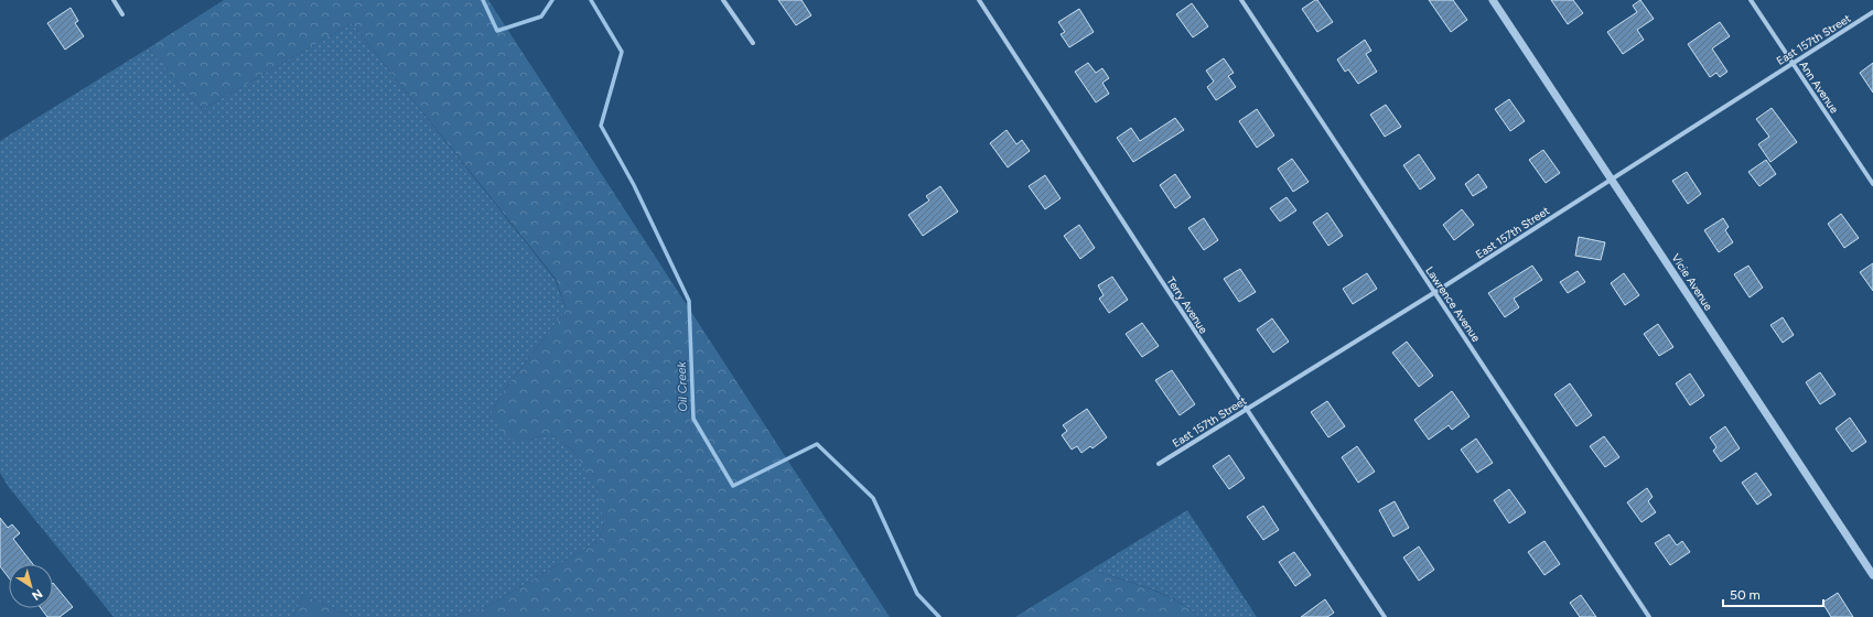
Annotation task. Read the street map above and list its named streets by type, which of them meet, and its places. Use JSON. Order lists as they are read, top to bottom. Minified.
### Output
{"streets":{"street":["East 157th Street","Ann Avenue","Vicie Avenue","Lawrence Avenue","Terry Avenue"]},"crossings":[["East 157th Street","Ann Avenue"],["East 157th Street","Vicie Avenue"],["East 157th Street","Lawrence Avenue"],["East 157th Street","Terry Avenue"]],"water":["Oil Creek"],"scale_bar":"50 m","north":"bottom right"}
